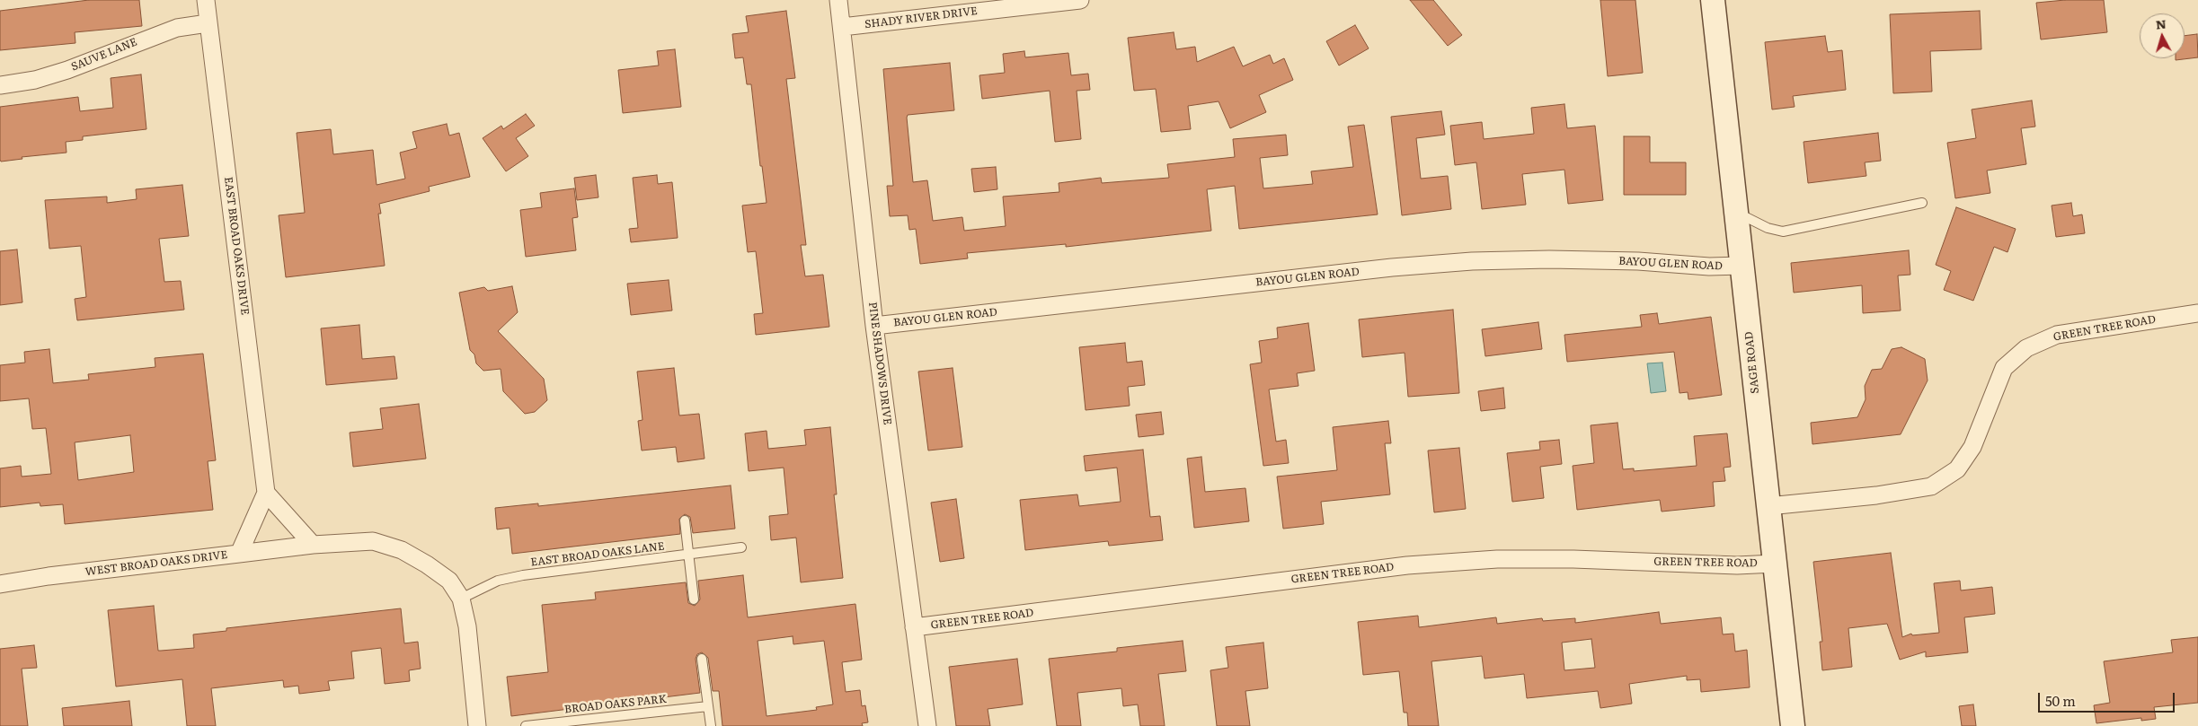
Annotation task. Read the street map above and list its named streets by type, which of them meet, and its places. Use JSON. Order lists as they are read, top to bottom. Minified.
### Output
{"streets":{"street":["SHADY RIVER DRIVE","SAUVE LANE","EAST BROAD OAKS DRIVE","BAYOU GLEN ROAD","GREEN TREE ROAD","SAGE ROAD","PINE SHADOWS DRIVE","WEST BROAD OAKS DRIVE"],"lane":["EAST BROAD OAKS LANE","BROAD OAKS PARK"]},"crossings":[["SHADY RIVER DRIVE","PINE SHADOWS DRIVE"],["SAUVE LANE","EAST BROAD OAKS DRIVE"],["BAYOU GLEN ROAD","SAGE ROAD"],["BAYOU GLEN ROAD","PINE SHADOWS DRIVE"],["GREEN TREE ROAD","SAGE ROAD"],["GREEN TREE ROAD","PINE SHADOWS DRIVE"]],"scale_bar":"50 m","north":"top"}
